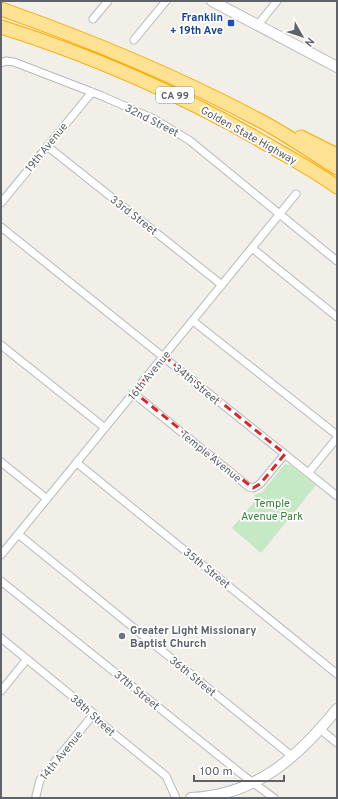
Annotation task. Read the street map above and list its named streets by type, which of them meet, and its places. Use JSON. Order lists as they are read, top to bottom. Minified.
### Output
{"streets":{"highway":["CA 99","Golden State Highway"],"street":["32nd Street","19th Avenue","33rd Street","16th Avenue","34th Street","Temple Avenue","35th Street","36th Street","37th Street","38th Street","14th Avenue"]},"crossings":[["32nd Street","19th Avenue"],["32nd Street","16th Avenue"],["19th Avenue","33rd Street"],["33rd Street","16th Avenue"],["16th Avenue","34th Street"],["16th Avenue","Temple Avenue"],["16th Avenue","35th Street"],["16th Avenue","36th Street"],["34th Street","Temple Avenue"],["38th Street","14th Avenue"]],"parks":["Temple Avenue Park"],"places":{"transit":["Franklin + 19th Ave"],"other":["Greater Light Missionary Baptist Church"]},"scale_bar":"100 m","north":"bottom right"}
